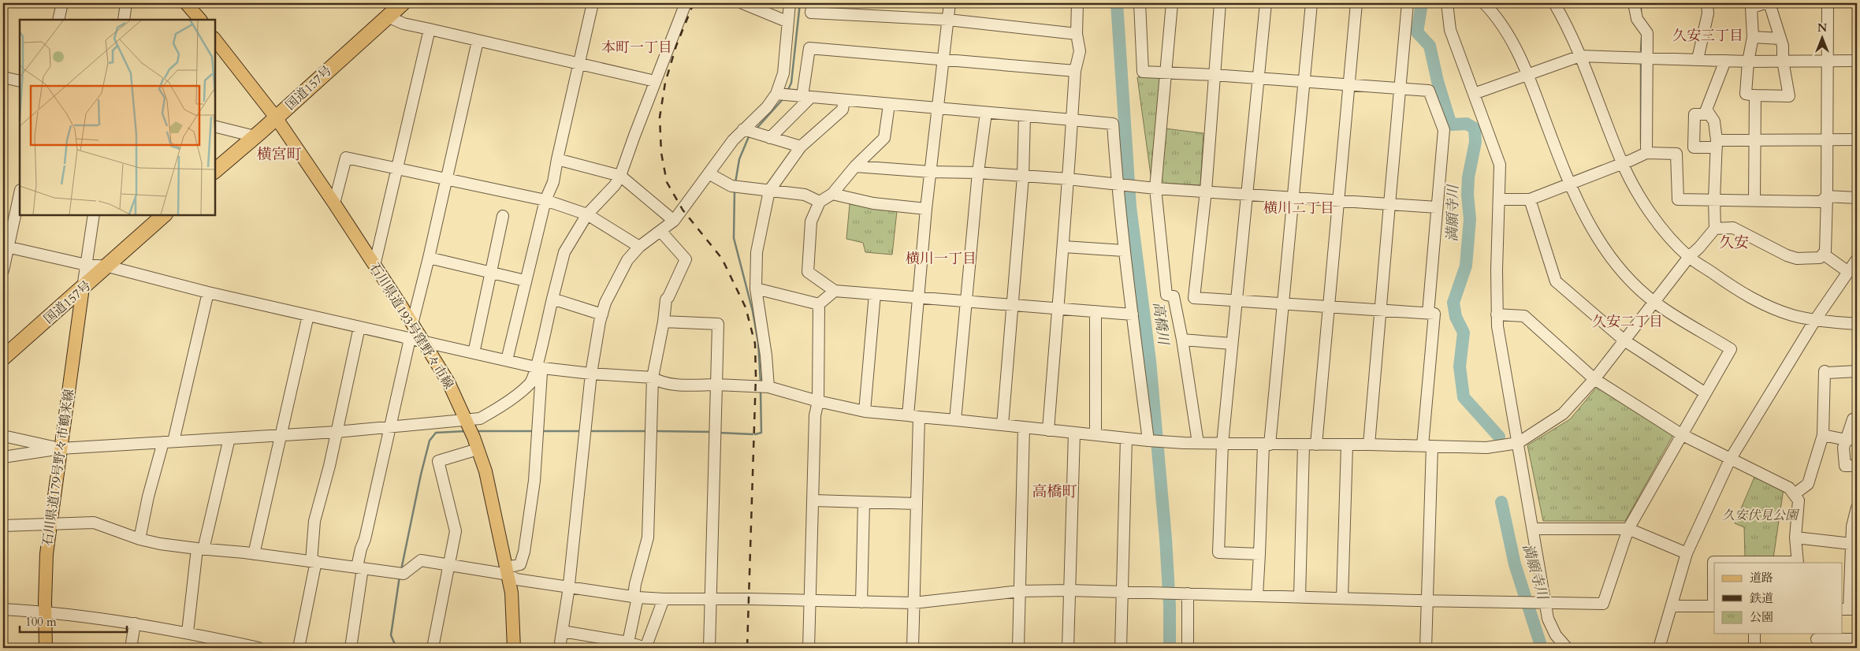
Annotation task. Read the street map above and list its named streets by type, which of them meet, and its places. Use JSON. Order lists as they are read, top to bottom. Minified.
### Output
{"streets":{"highway":["国道157号"],"main road":["石川県道193号窪野々市線","石川県道179号野々市鶴来線"]},"crossings":[["国道157号","石川県道193号窪野々市線"],["国道157号","石川県道179号野々市鶴来線"]],"districts":["久安三丁目","本町一丁目","横宮町","横川二丁目","久安","横川一丁目","久安二丁目","高橋町"],"water":["満願寺川","高橋川"],"parks":["久安伏見公園"],"legend":["道路","鉄道","公園"],"scale_bar":"100 m","north":"top"}
